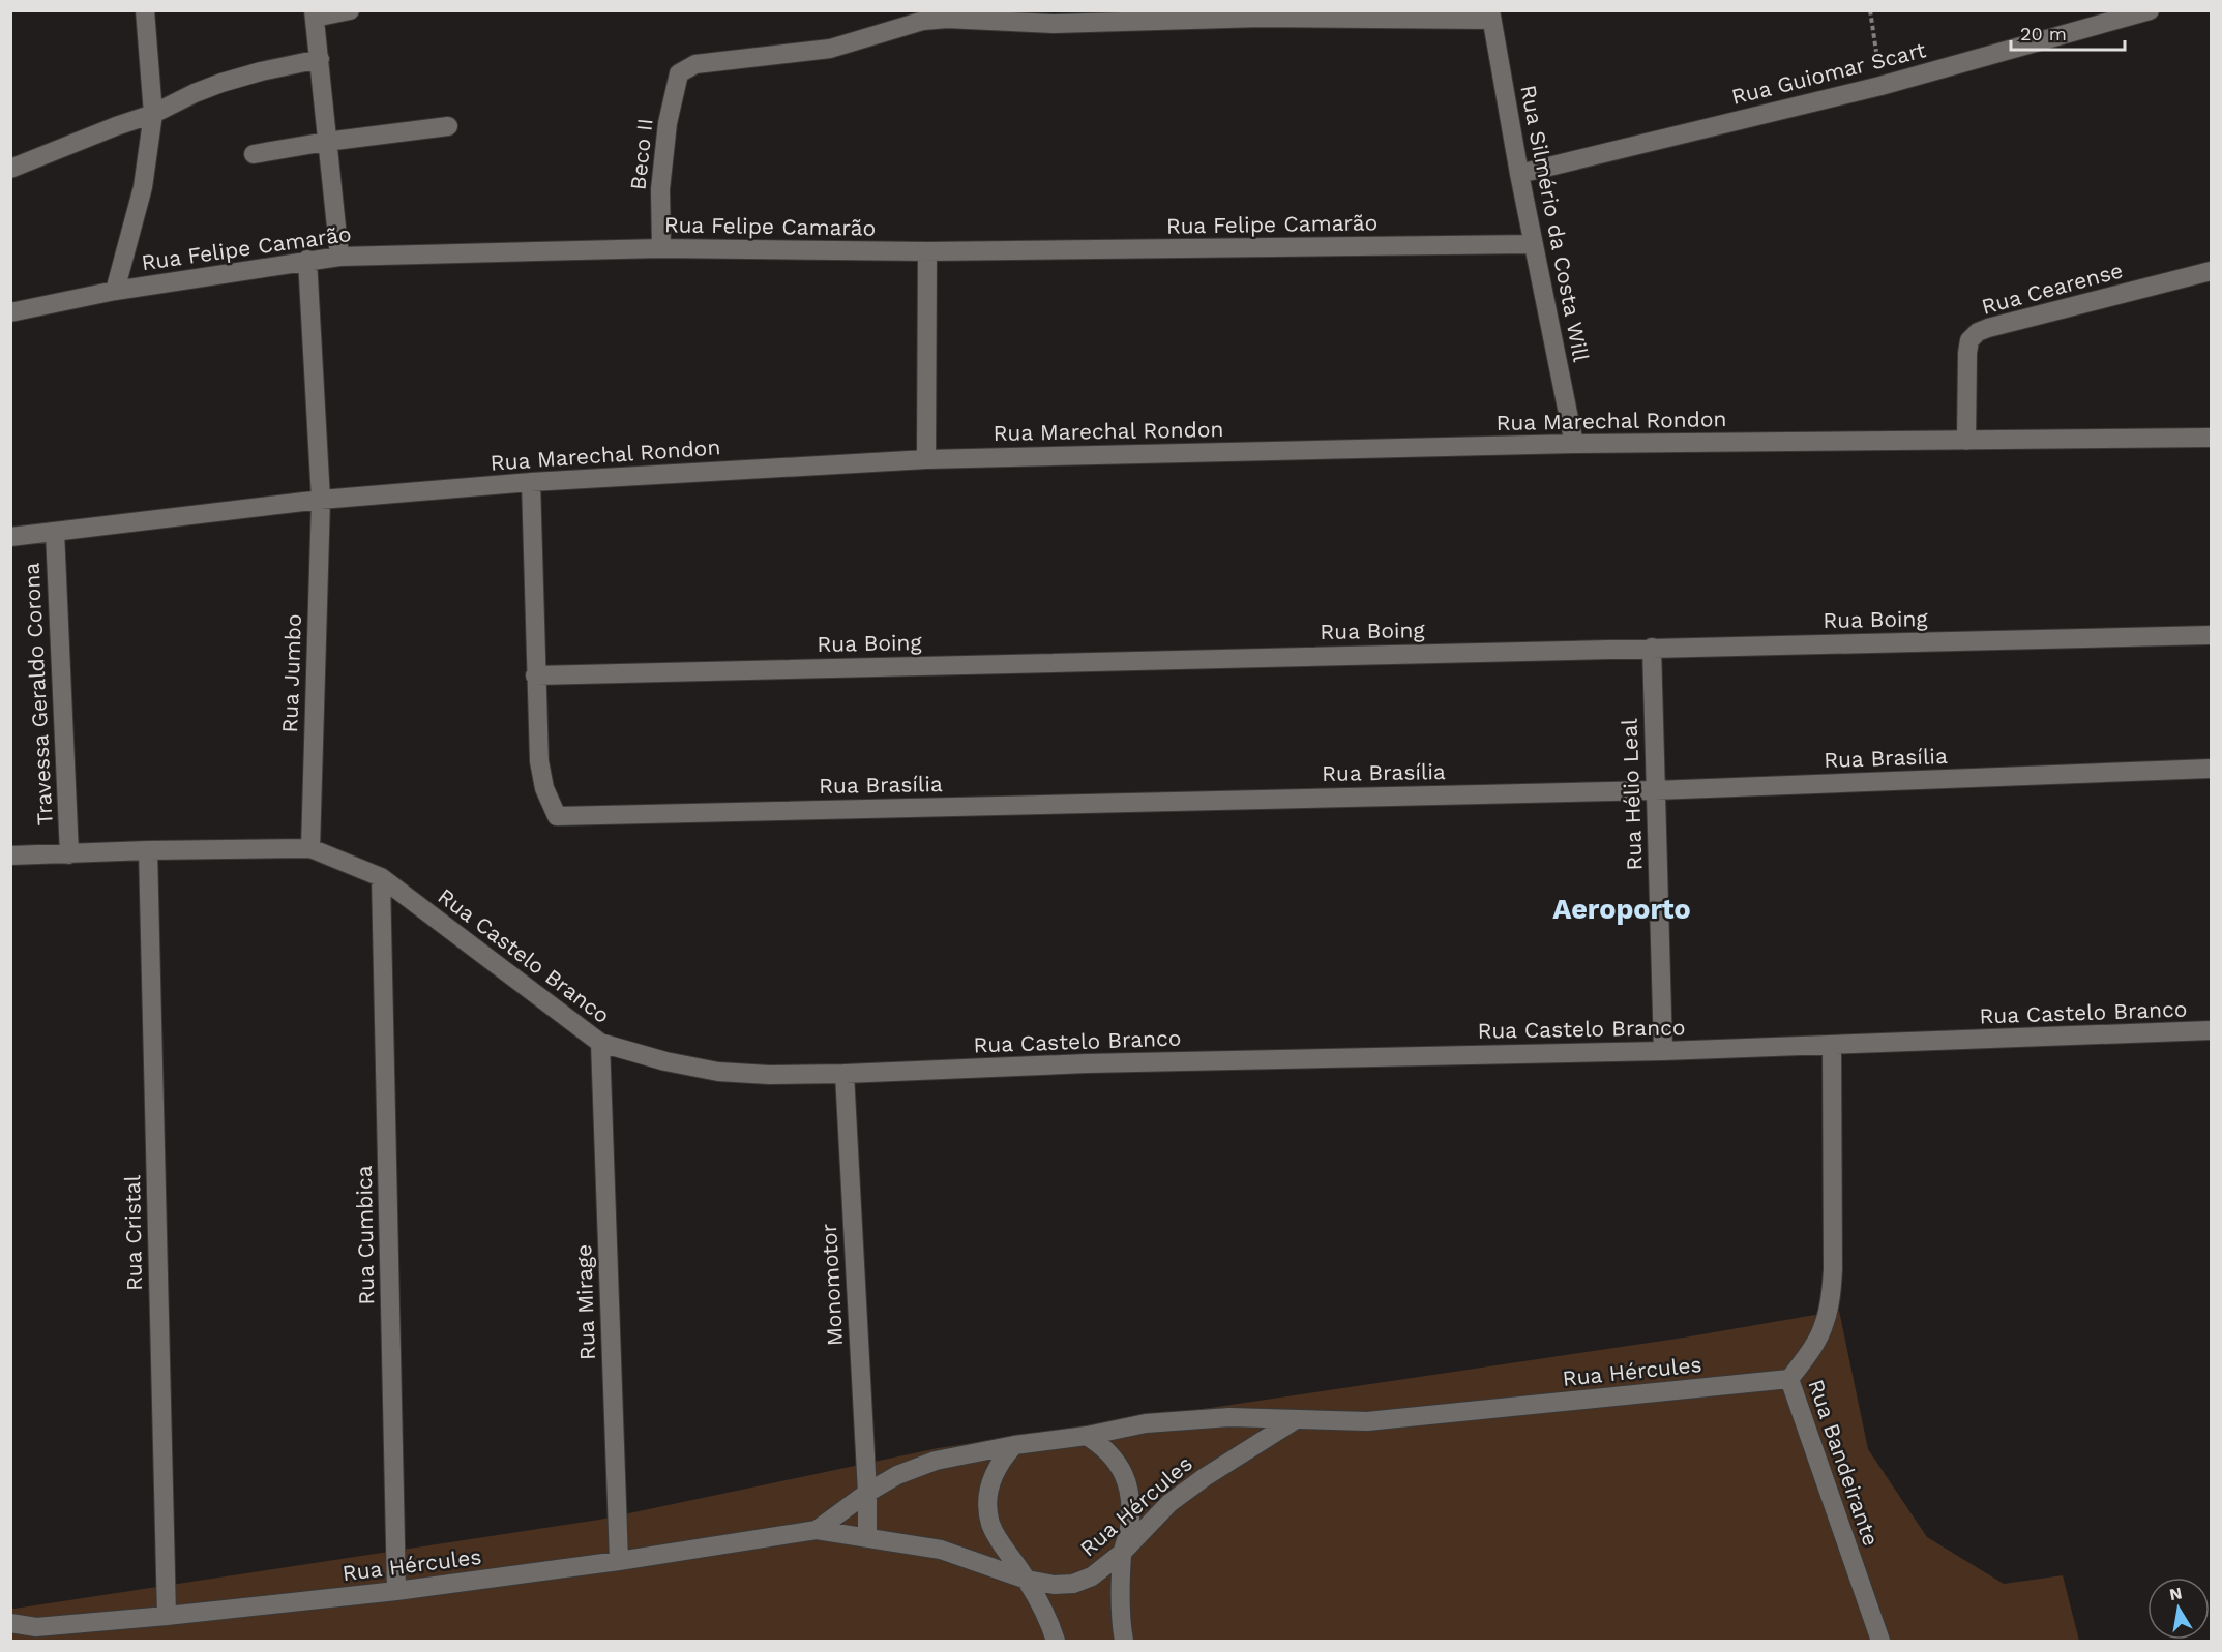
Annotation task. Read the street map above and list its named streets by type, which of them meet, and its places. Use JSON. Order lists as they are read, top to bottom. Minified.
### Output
{"streets":{"street":["Rua Guiomar Scart","Beco II","Rua Silmério da Costa Will","Rua Felipe Camarão","Rua Cearense","Rua Marechal Rondon","Rua Boing","Rua Jumbo","Travessa Geraldo Corona","Rua Brasília","Rua Hélio Leal","Rua Castelo Branco","Rua Cristal","Rua Cumbica","Monomotor","Rua Mirage","Rua Hércules","Rua Bandeirante"]},"crossings":[["Rua Guiomar Scart","Rua Silmério da Costa Will"],["Beco II","Rua Silmério da Costa Will"],["Beco II","Rua Felipe Camarão"],["Rua Silmério da Costa Will","Rua Felipe Camarão"],["Rua Silmério da Costa Will","Rua Marechal Rondon"],["Rua Felipe Camarão","Rua Jumbo"],["Rua Cearense","Rua Marechal Rondon"],["Rua Marechal Rondon","Rua Jumbo"],["Rua Marechal Rondon","Travessa Geraldo Corona"],["Rua Boing","Rua Brasília"],["Rua Boing","Rua Hélio Leal"],["Rua Jumbo","Rua Castelo Branco"],["Travessa Geraldo Corona","Rua Castelo Branco"],["Rua Brasília","Rua Hélio Leal"],["Rua Hélio Leal","Rua Castelo Branco"],["Rua Castelo Branco","Rua Cristal"],["Rua Castelo Branco","Rua Cumbica"],["Rua Castelo Branco","Monomotor"],["Rua Castelo Branco","Rua Mirage"],["Rua Castelo Branco","Rua Bandeirante"],["Rua Cristal","Rua Hércules"],["Rua Cumbica","Rua Hércules"],["Monomotor","Rua Hércules"],["Rua Mirage","Rua Hércules"],["Rua Hércules","Rua Bandeirante"]],"districts":["Aeroporto"],"scale_bar":"20 m","north":"top"}
